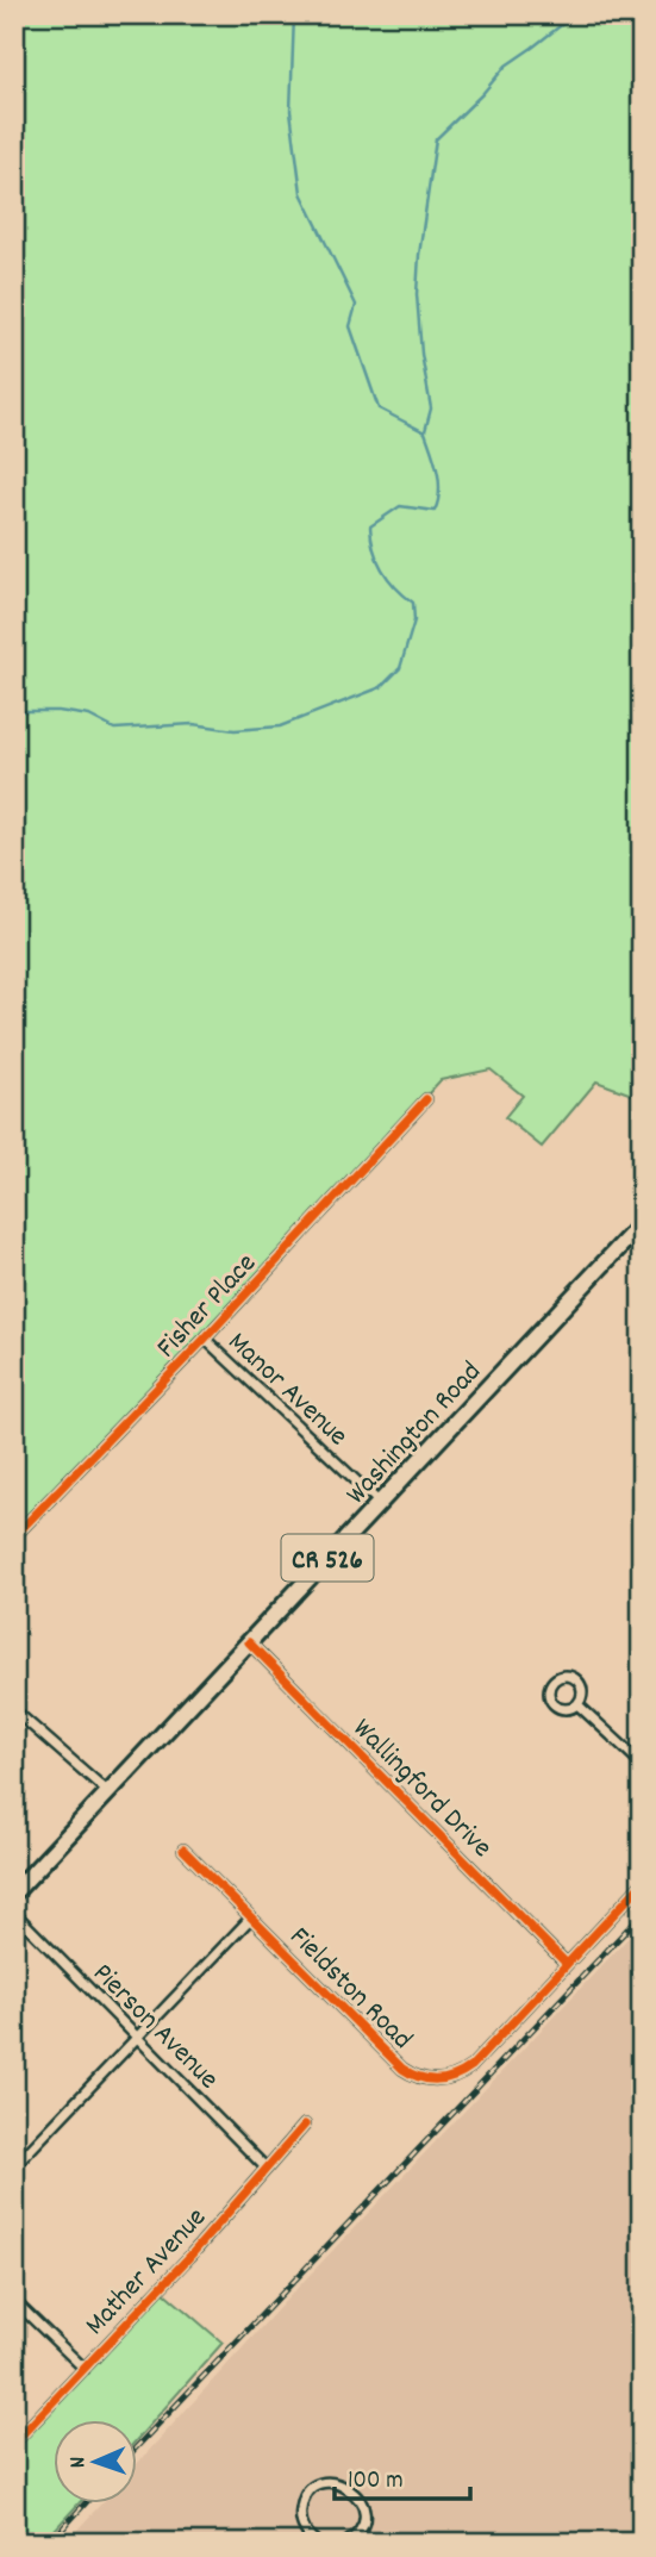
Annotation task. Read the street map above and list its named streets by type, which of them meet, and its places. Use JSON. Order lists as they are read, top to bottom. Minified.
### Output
{"streets":{"main road":["Washington Road","CR 526"],"street":["Fisher Place","Manor Avenue","Wallingford Drive","Fieldston Road","Pierson Avenue","Mather Avenue"]},"crossings":[["Fisher Place","Manor Avenue"],["Manor Avenue","Washington Road"],["Washington Road","Wallingford Drive"],["Wallingford Drive","Fieldston Road"],["Pierson Avenue","Mather Avenue"]],"scale_bar":"100 m","north":"left"}
